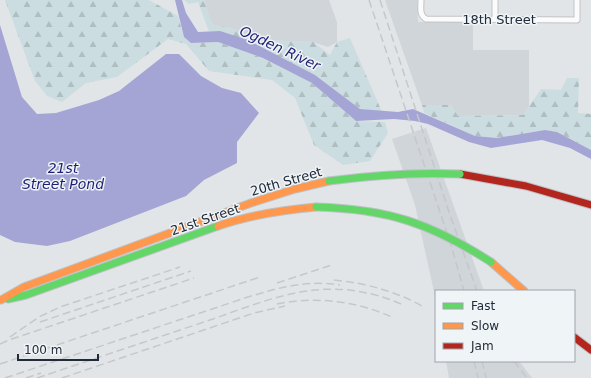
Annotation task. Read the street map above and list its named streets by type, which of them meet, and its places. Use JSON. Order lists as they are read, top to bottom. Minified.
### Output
{"streets":{"main road":["20th Street","21st Street"],"street":["18th Street"]},"crossings":[["20th Street","21st Street"]],"water":["Ogden River","21st Street Pond"],"legend":["Fast","Slow","Jam"],"scale_bar":"100 m"}
